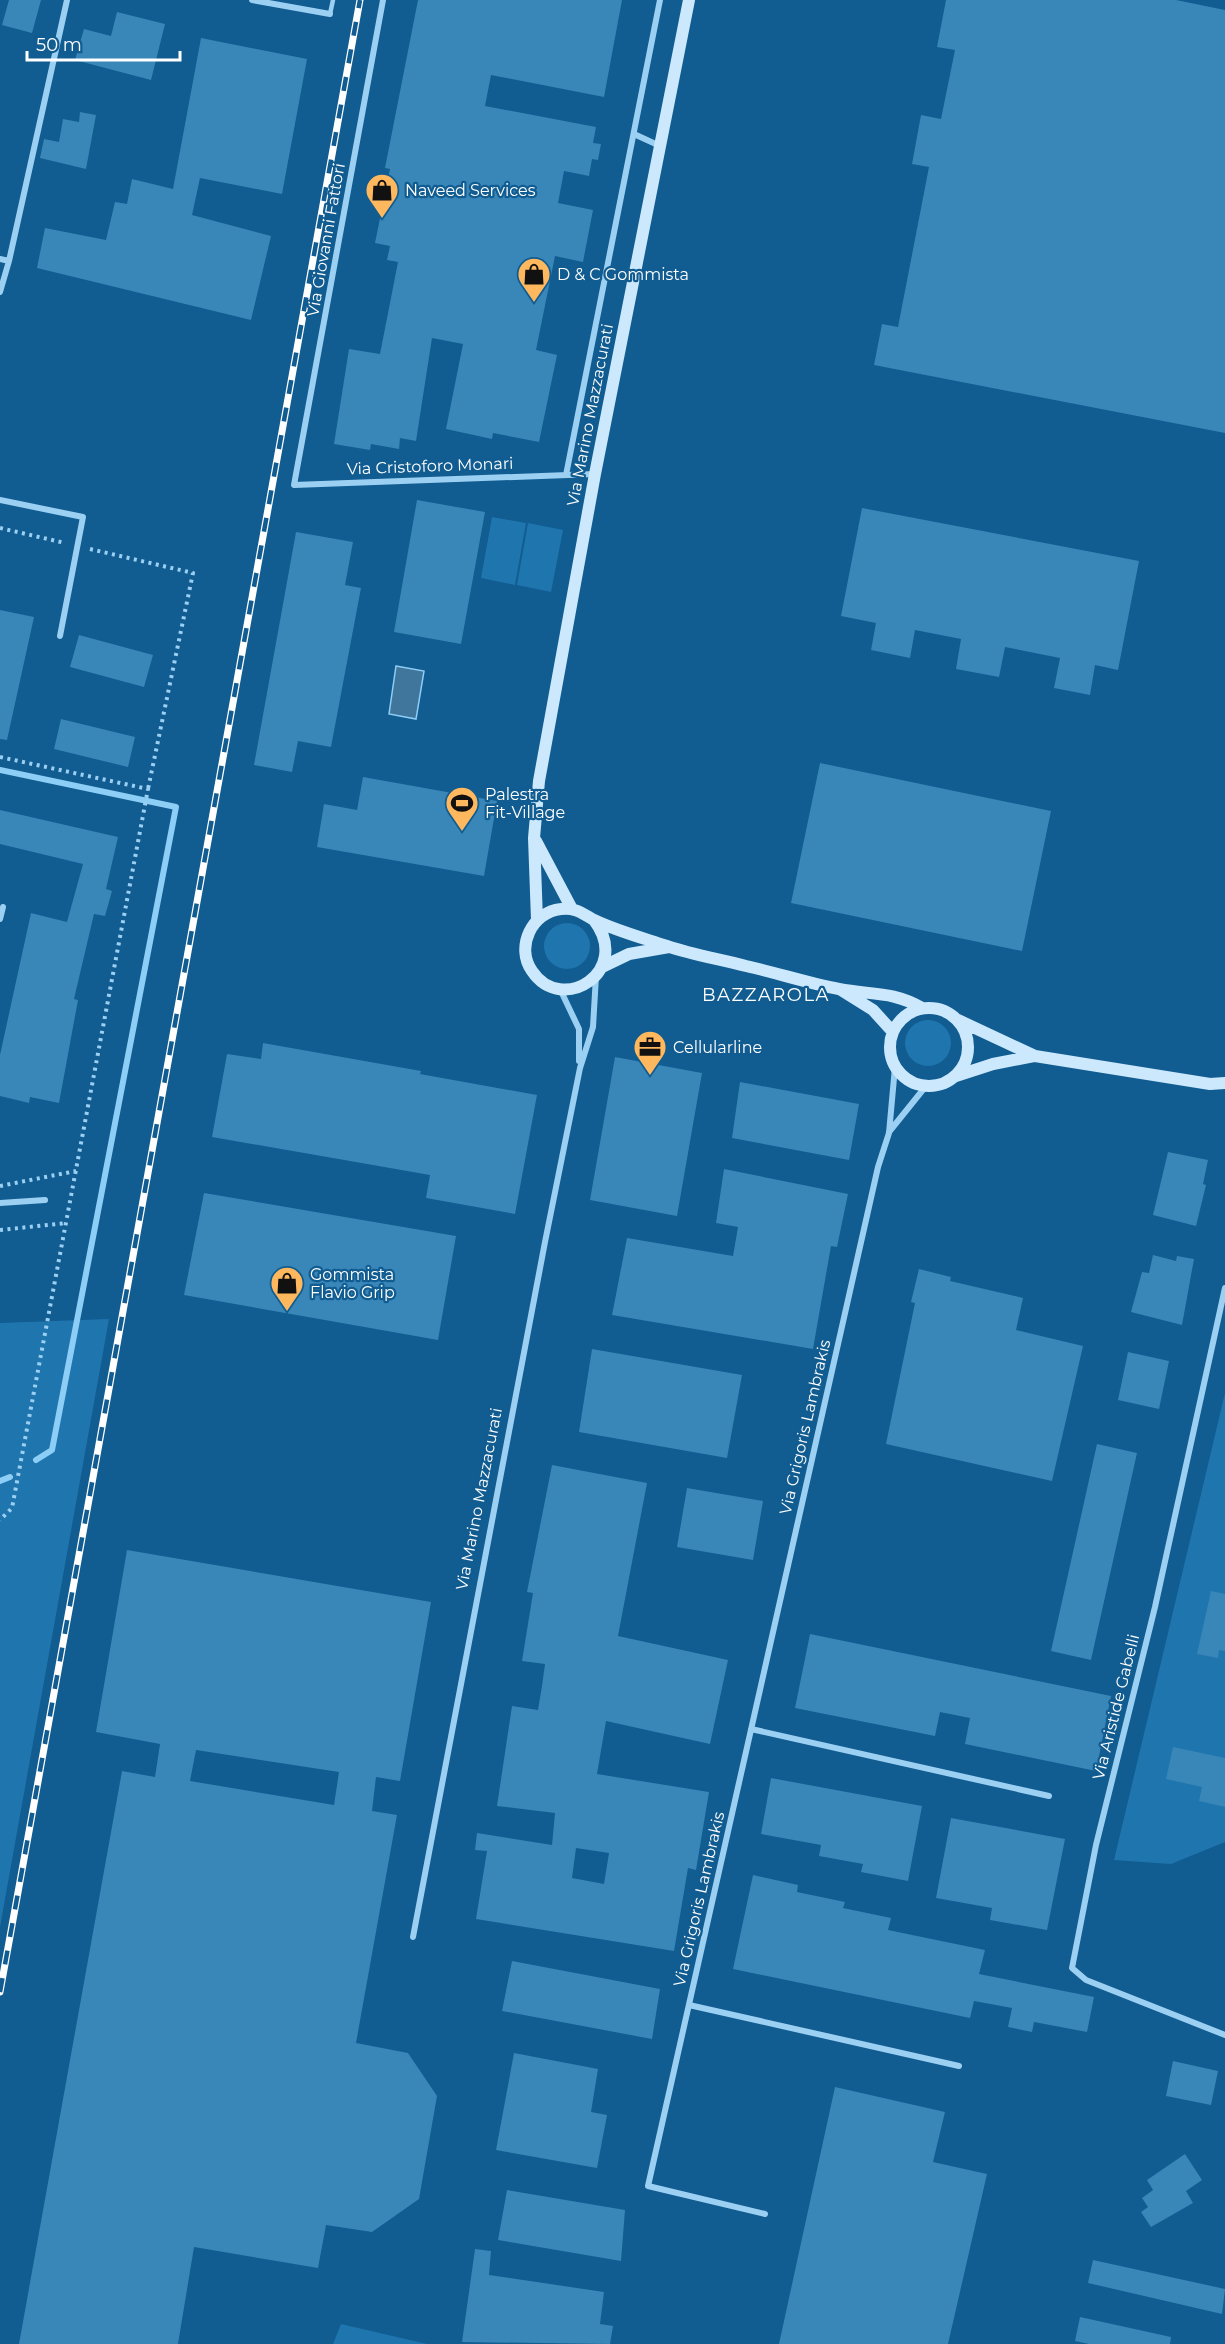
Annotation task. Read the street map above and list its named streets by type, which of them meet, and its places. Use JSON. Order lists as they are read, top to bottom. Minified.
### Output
{"streets":{"street":["Via Giovanni Fattori","Via Marino Mazzacurati","Via Cristoforo Monari","Via Grigoris Lambrakis","Via Aristide Gabelli"]},"crossings":[["Via Giovanni Fattori","Via Cristoforo Monari"],["Via Marino Mazzacurati","Via Cristoforo Monari"]],"districts":["BAZZAROLA"],"places":{"shop":["Naveed Services","D & C Gommista","Gommista Flavio Grip"],"sports":["Palestra Fit-Village"],"office":["Cellularline"]},"scale_bar":"50 m"}
